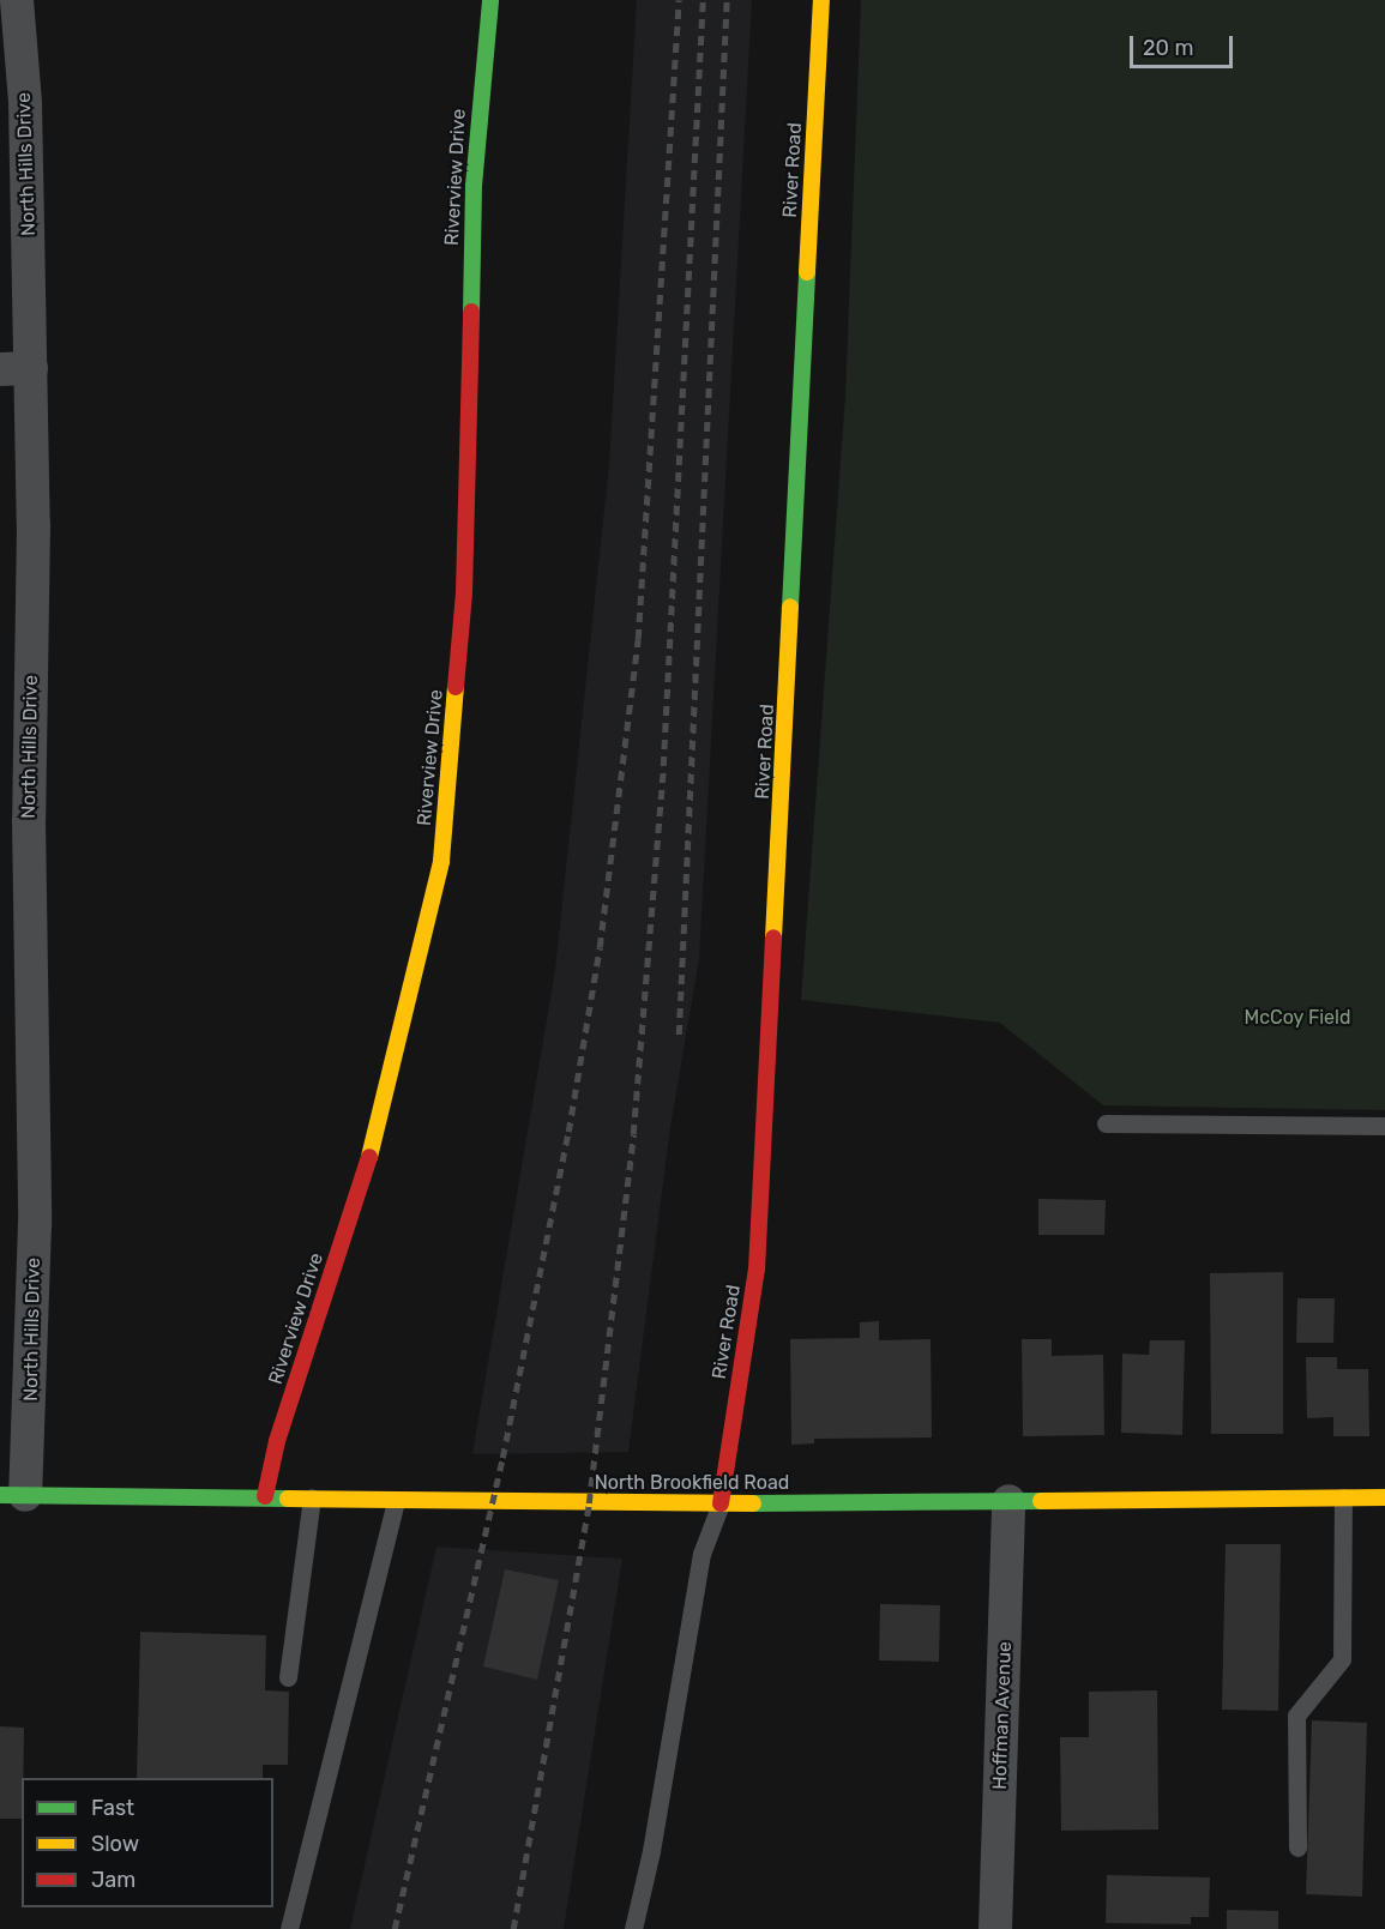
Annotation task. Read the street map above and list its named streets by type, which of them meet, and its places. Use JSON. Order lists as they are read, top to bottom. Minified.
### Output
{"streets":{"street":["North Hills Drive","River Road","Riverview Drive","North Brookfield Road","Hoffman Avenue"]},"crossings":[["North Hills Drive","North Brookfield Road"],["River Road","North Brookfield Road"],["Riverview Drive","North Brookfield Road"],["North Brookfield Road","Hoffman Avenue"]],"parks":["McCoy Field"],"legend":["Fast","Slow","Jam"],"scale_bar":"20 m"}
